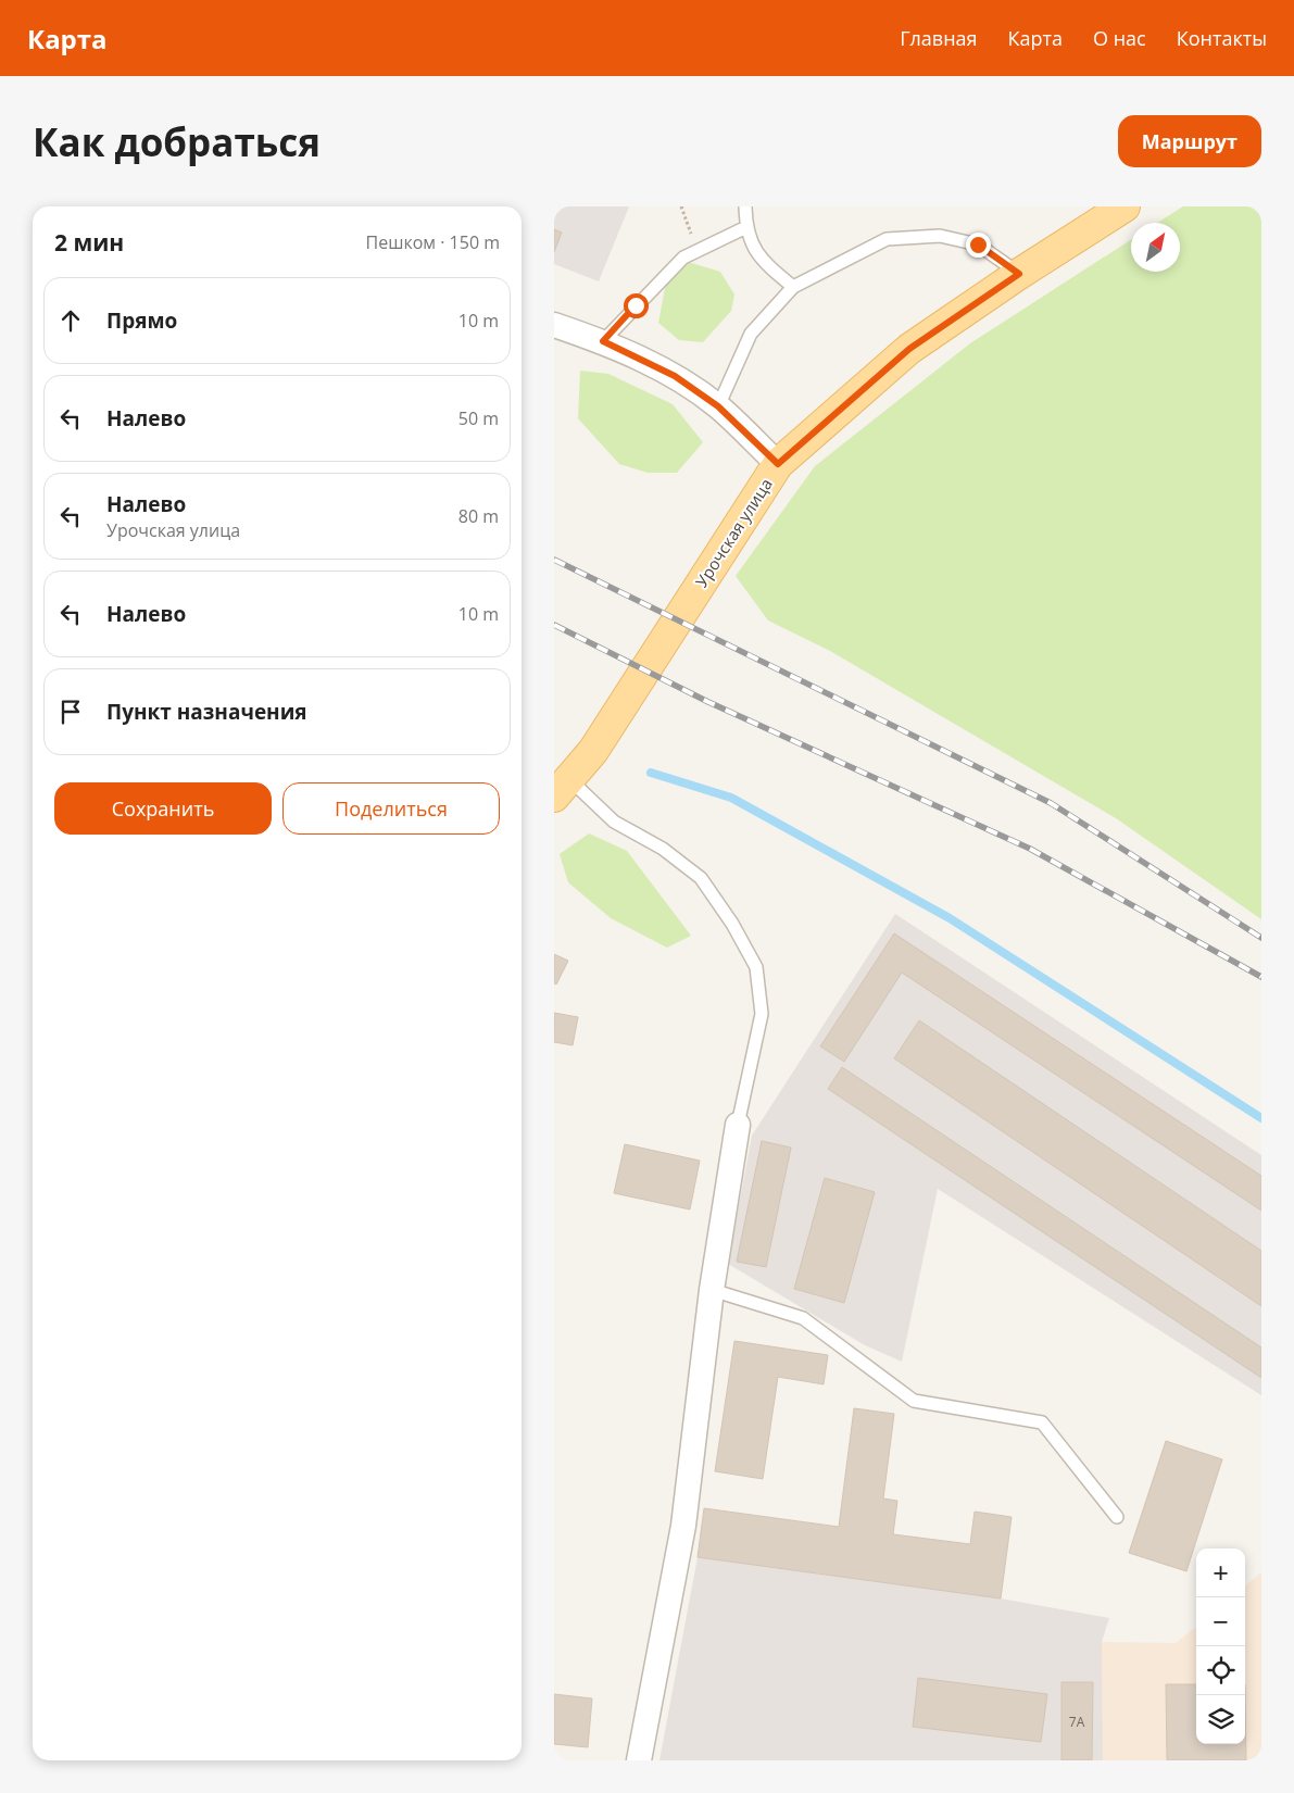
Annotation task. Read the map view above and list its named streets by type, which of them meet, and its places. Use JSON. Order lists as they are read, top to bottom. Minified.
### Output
{"streets":{"main road":["Урочская улица"]},"house_numbers":["7А"],"north":"top right","page":{"header":"Карта","nav":["Главная","Карта","О нас","Контакты"],"buttons":["Маршрут",["Сохранить","Поделиться"]],"title":"Как добраться","heading":["2 мин","Пешком · 150 m"],"list":[["Прямо","10 m"],["Налево","50 m"],["Налево","Урочская улица","80 m"],["Налево","10 m"],"Пункт назначения"],"map_buttons":["+","−"]}}
